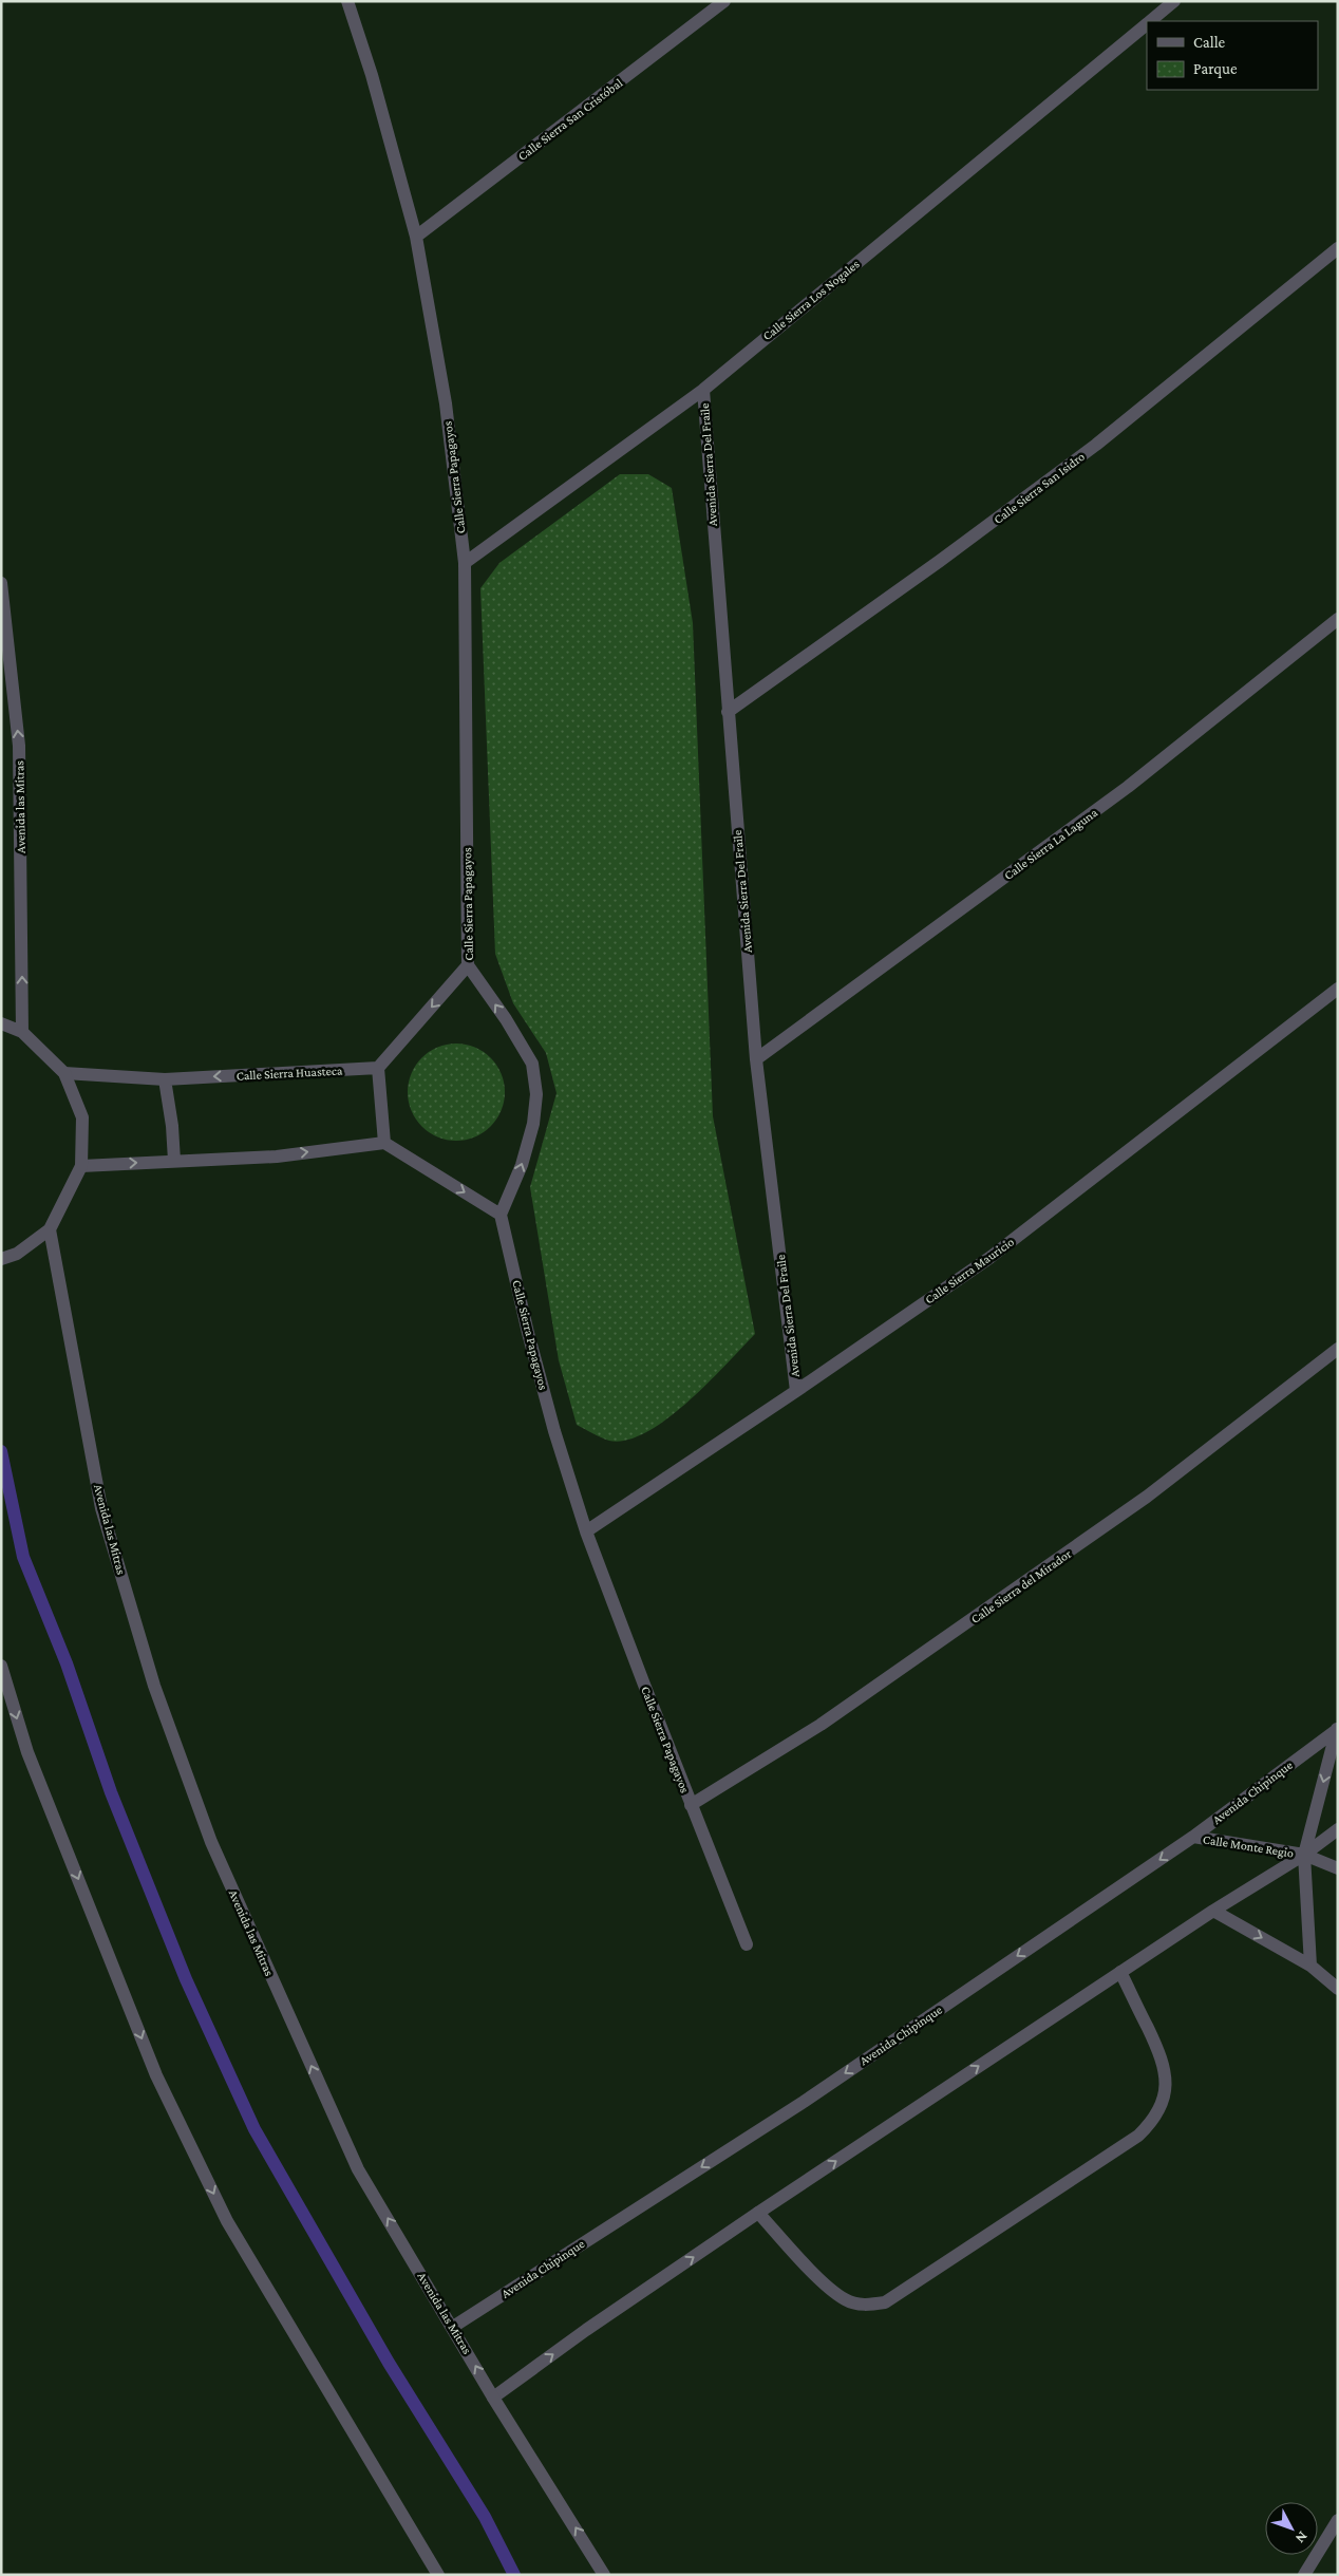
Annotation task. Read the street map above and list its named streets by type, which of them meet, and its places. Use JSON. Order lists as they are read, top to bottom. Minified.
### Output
{"streets":{"street":["Calle Sierra San Cristóbal","Calle Sierra Los Nogales","Avenida Sierra Del Fraile","Calle Sierra Papagayos","Calle Sierra San Isidro","Avenida las Mitras","Calle Sierra La Laguna","Calle Sierra Huasteca","Calle Sierra Mauricio","Calle Sierra del Mirador","Avenida Chipinque","Calle Monte Regio"]},"crossings":[["Calle Sierra San Cristóbal","Calle Sierra Papagayos"],["Calle Sierra Los Nogales","Avenida Sierra Del Fraile"],["Calle Sierra Los Nogales","Calle Sierra Papagayos"],["Avenida Sierra Del Fraile","Calle Sierra San Isidro"],["Avenida Sierra Del Fraile","Calle Sierra La Laguna"],["Avenida Sierra Del Fraile","Calle Sierra Mauricio"],["Calle Sierra Papagayos","Calle Sierra Mauricio"],["Calle Sierra Papagayos","Calle Sierra del Mirador"],["Avenida las Mitras","Avenida Chipinque"],["Avenida Chipinque","Calle Monte Regio"]],"one_way":["Avenida las Mitras"],"legend":["Calle","Parque"],"north":"bottom right"}
